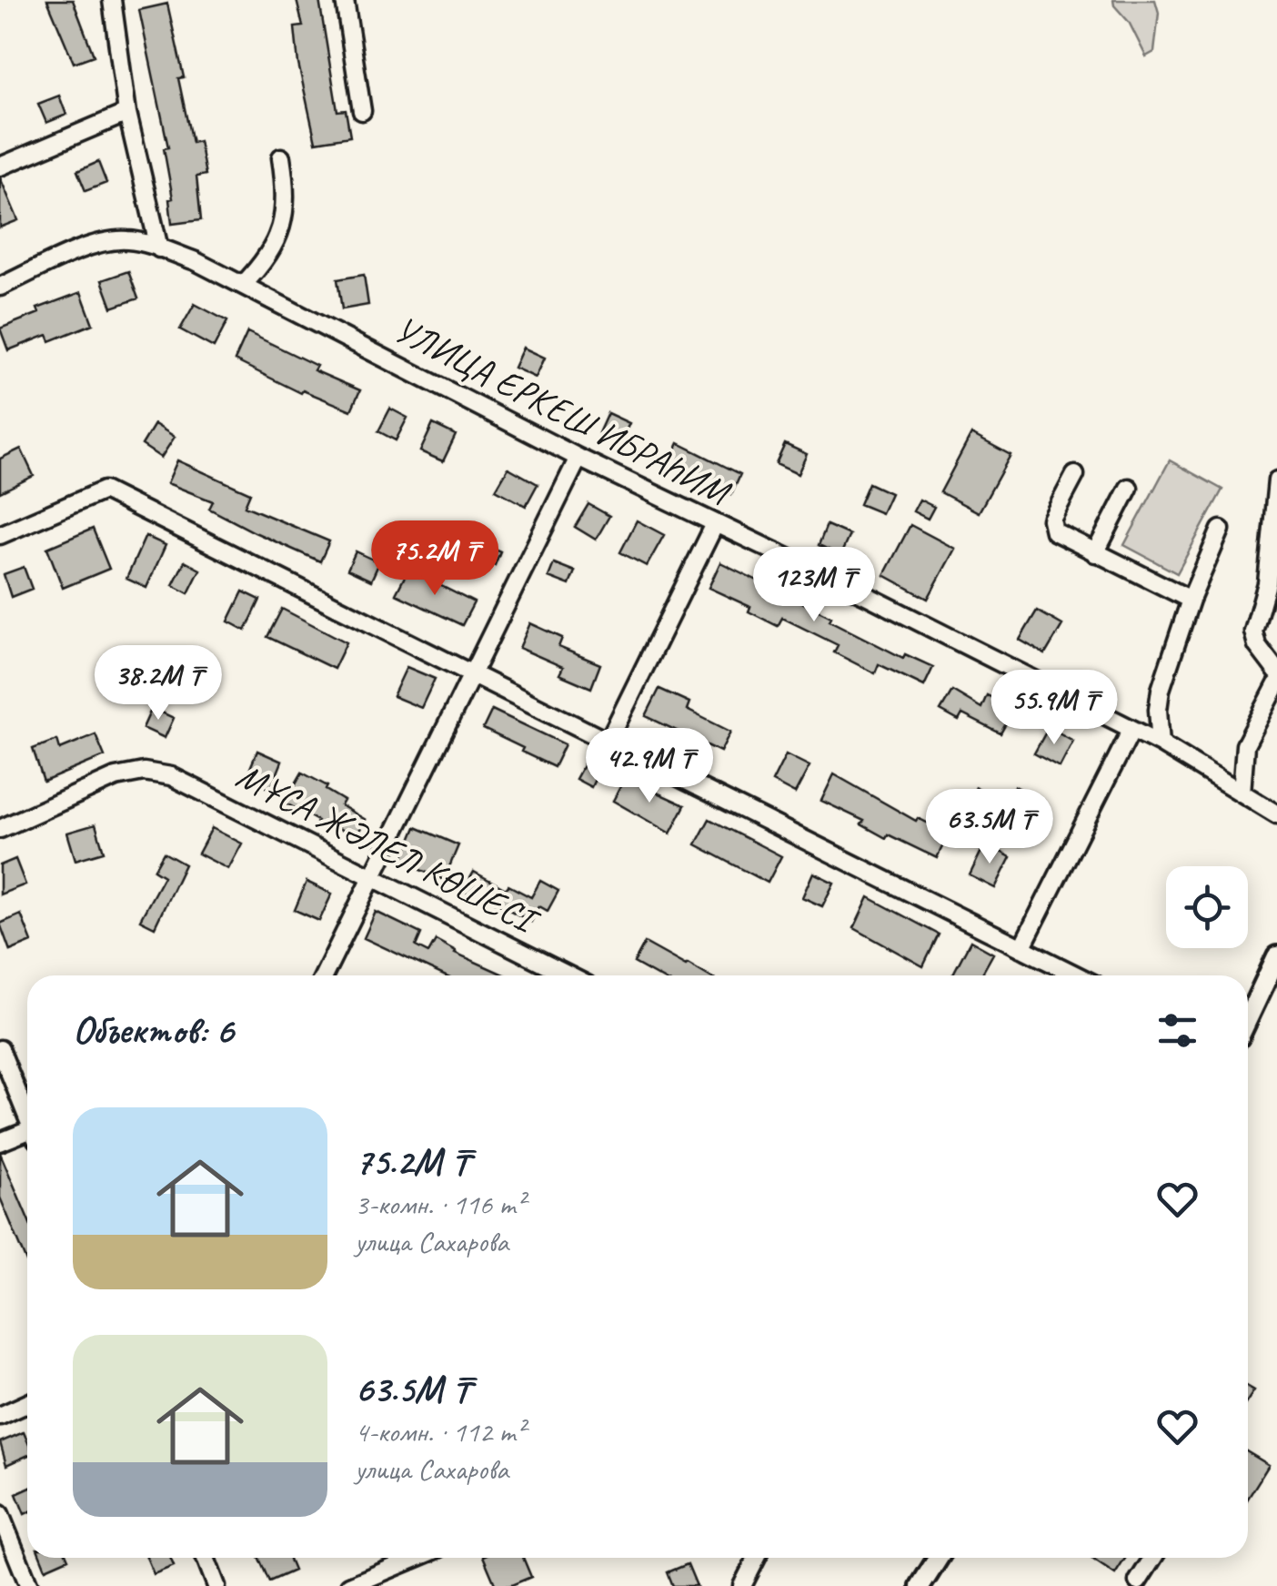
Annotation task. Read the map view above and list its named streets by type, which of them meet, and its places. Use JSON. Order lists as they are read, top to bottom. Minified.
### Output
{"streets":{"street":["УЛИЦА ЕРКЕШ ИБРАҺИМ","МҰСА ЖӘЛЕЛ КӨШЕСІ"]},"page":{"price":["75.2M ₸","123M ₸","38.2M ₸","55.9M ₸","42.9M ₸","63.5M ₸"],"heading":"Объектов: 6","list":[{"name":"75.2M ₸","note":"3-комн. · 116 m² · улица Сахарова"},{"name":"63.5M ₸","note":"4-комн. · 112 m² · улица Сахарова"}]}}
